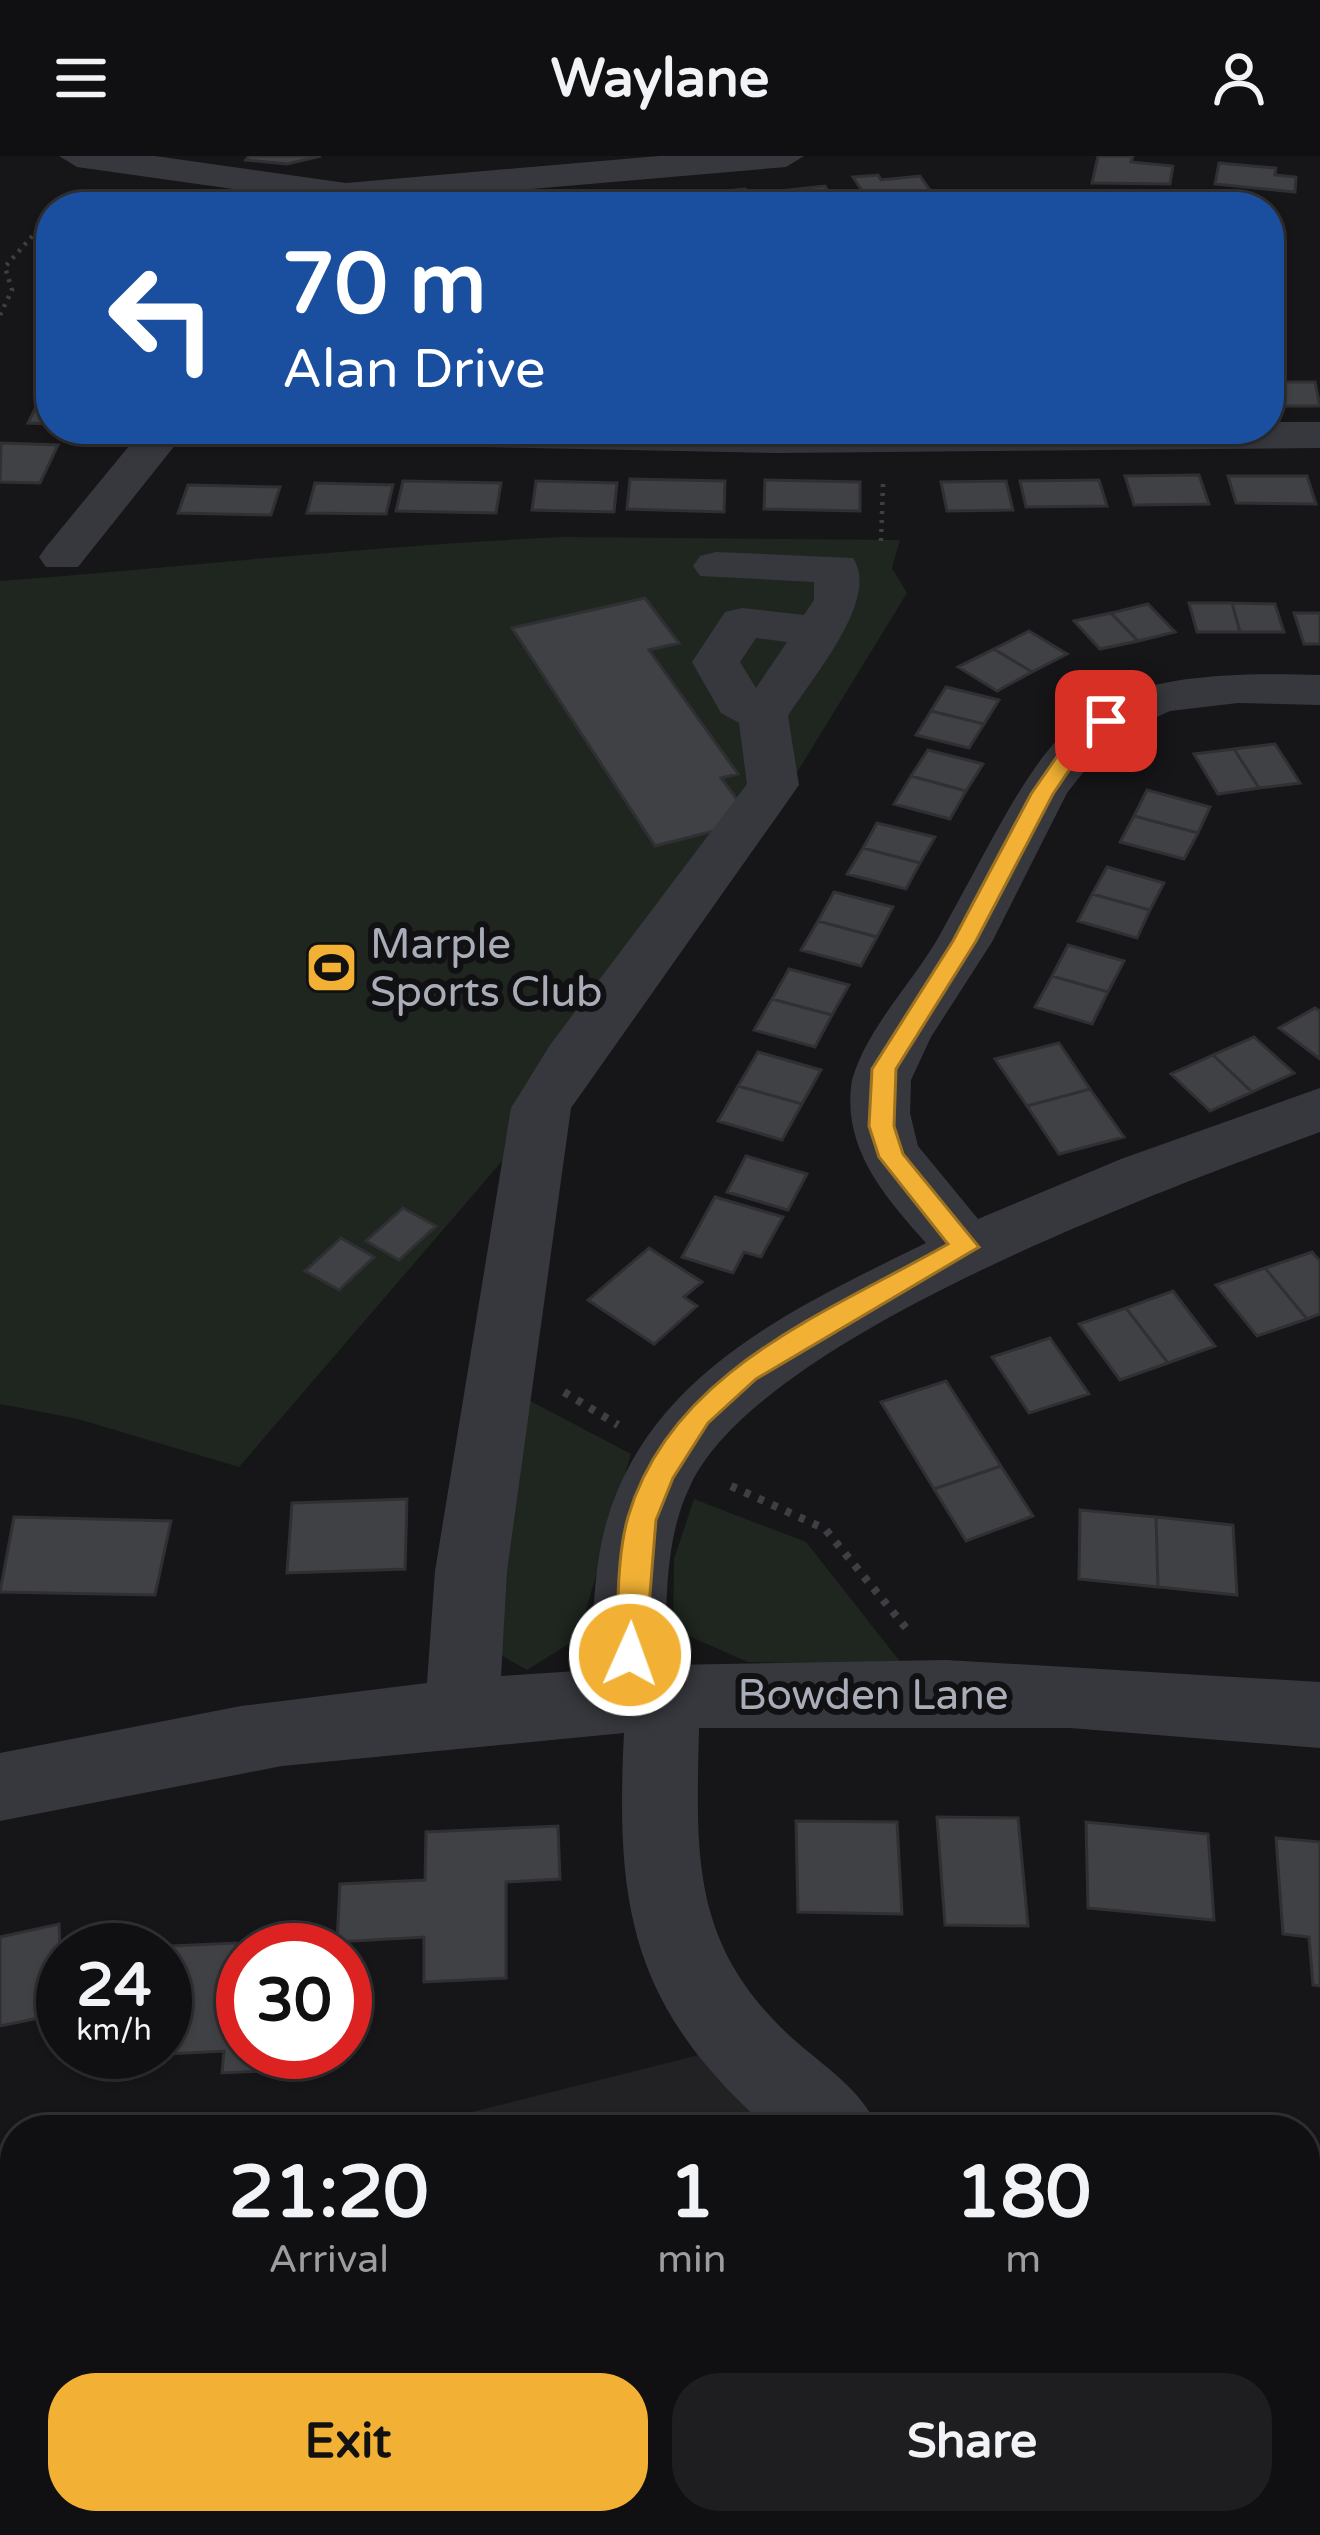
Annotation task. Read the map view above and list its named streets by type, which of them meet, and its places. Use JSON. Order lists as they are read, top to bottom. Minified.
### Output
{"streets":{"street":["Bowden Lane"]},"places":{"sports":["Marple Sports Club"]},"page":{"header":"Waylane","turn":["70 m","Alan Drive"],"speed":"24 km/h","limit":"30","eta":["21:20","Arrival","1","min","180","m"],"buttons":["Exit","Share"]}}
